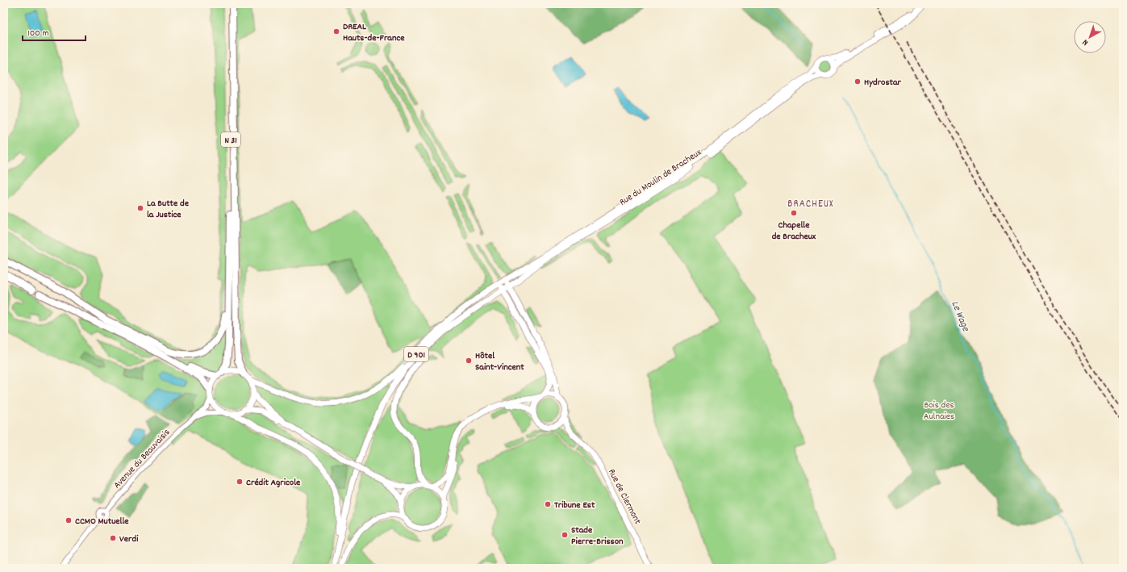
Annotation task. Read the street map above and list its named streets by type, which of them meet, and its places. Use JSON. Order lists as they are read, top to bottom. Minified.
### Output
{"streets":{"highway":["N 31"],"main road":["Rue du Moulin de Bracheux","D 901","Rue de Clermont"],"street":["Avenue du Beauvaisis"]},"crossings":[["N 31","Avenue du Beauvaisis"],["Rue du Moulin de Bracheux","D 901"]],"districts":["BRACHEUX"],"water":["Le Wage"],"parks":["Bois des Aulnaies"],"places":["DREAL Hauts-de-France","Hydrostar","La Butte de la Justice","Chapelle de Bracheux","Hôtel Saint-Vincent","Crédit Agricole","Tribune Est","CCMO Mutuelle","Stade Pierre-Brisson","Verdi"],"scale_bar":"100 m","north":"bottom left"}
